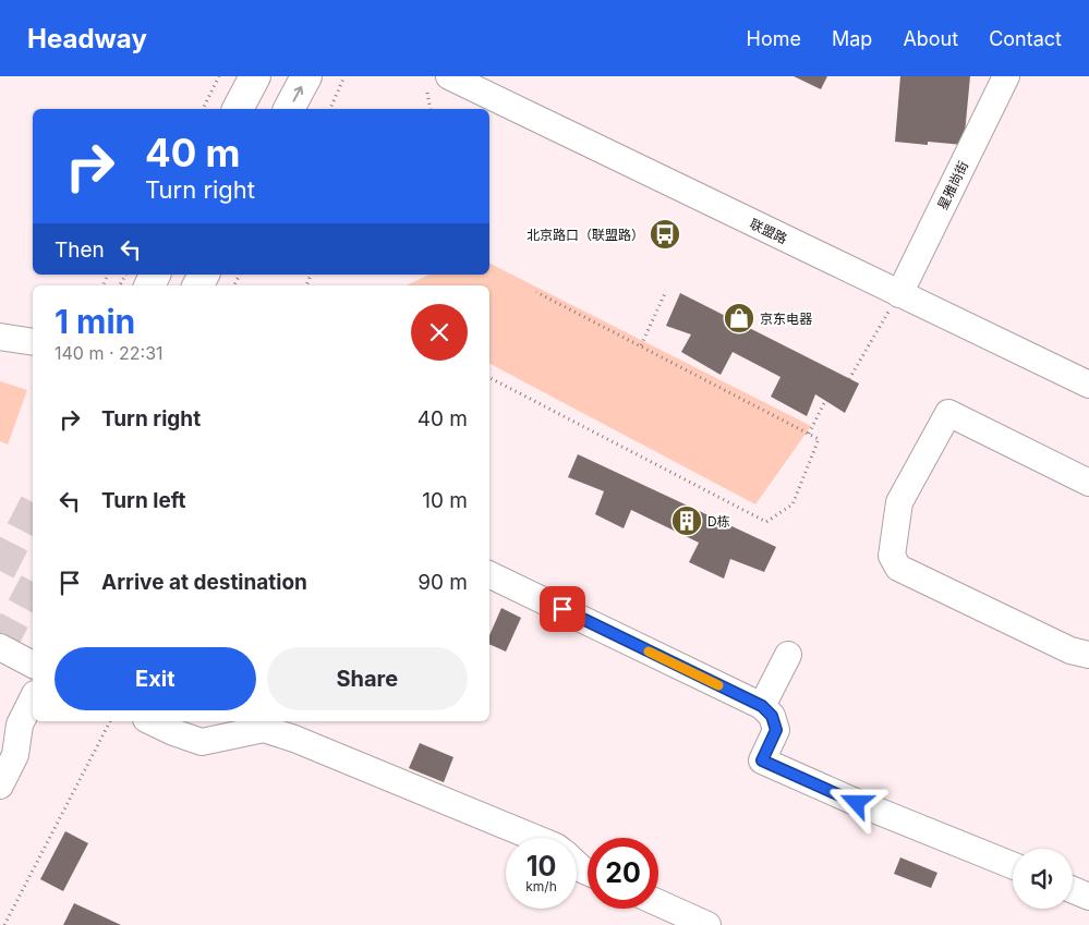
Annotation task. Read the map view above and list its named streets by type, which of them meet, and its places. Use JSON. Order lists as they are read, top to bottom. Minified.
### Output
{"streets":{"street":["星雅尚街","联盟路"]},"crossings":[["星雅尚街","联盟路"]],"places":{"bus stop":["北京路口（联盟路）"],"shop":["京东电器"],"building":["D栋"]},"page":{"header":"Headway","nav":["Home","Map","About","Contact"],"turn":["40 m","Turn right"],"then":"Then","heading":["1 min","140 m · 22:31"],"list":[{"name":"Turn right","value":"40 m"},{"name":"Turn left","value":"10 m"},{"name":"Arrive at destination","value":"90 m"}],"buttons":["Exit","Share"],"speed":"10 km/h","limit":"20"}}
